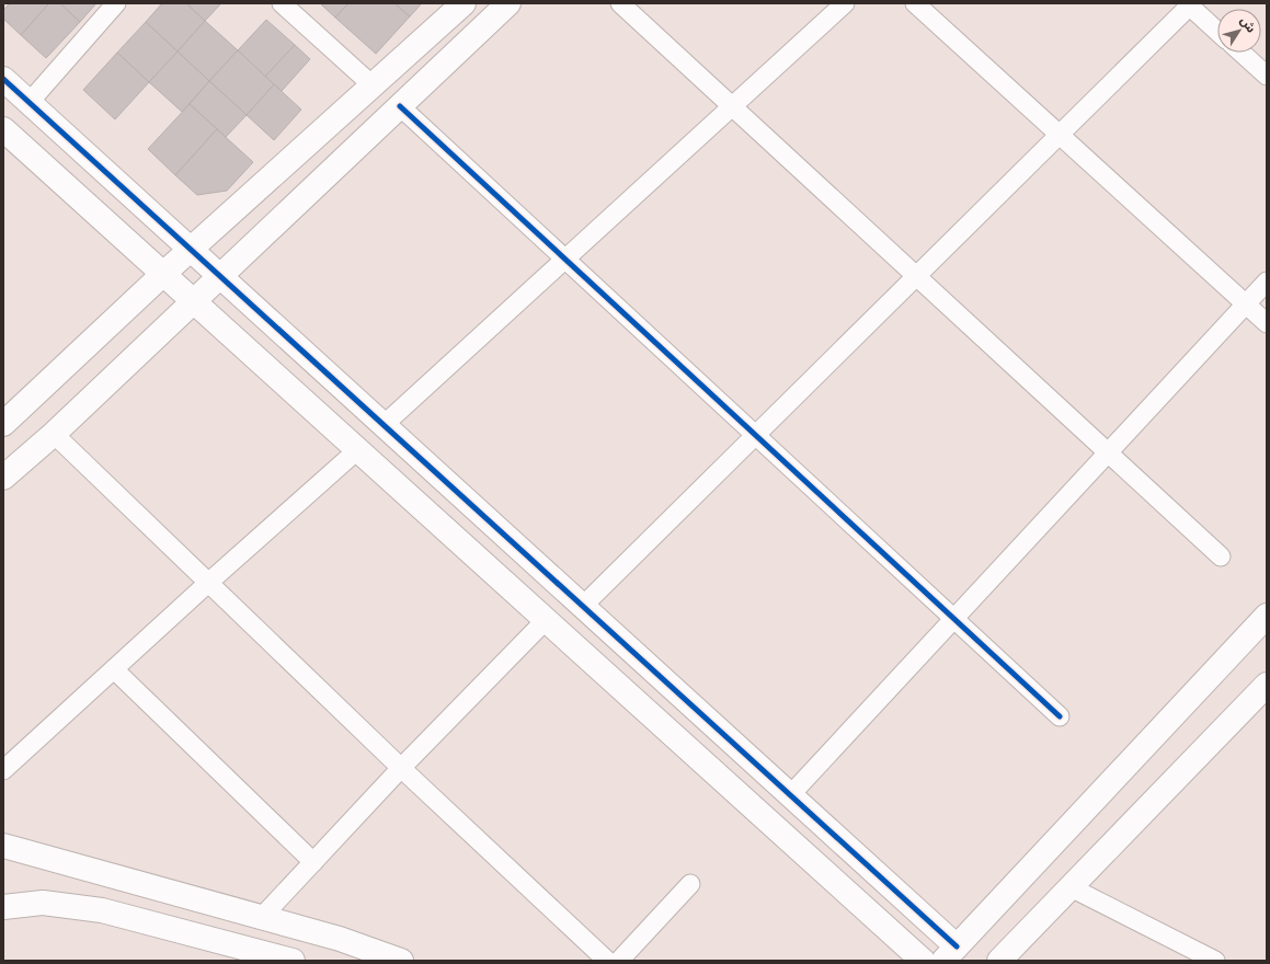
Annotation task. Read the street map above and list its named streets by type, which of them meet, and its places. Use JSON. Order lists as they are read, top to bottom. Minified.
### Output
{"north":"top right"}
